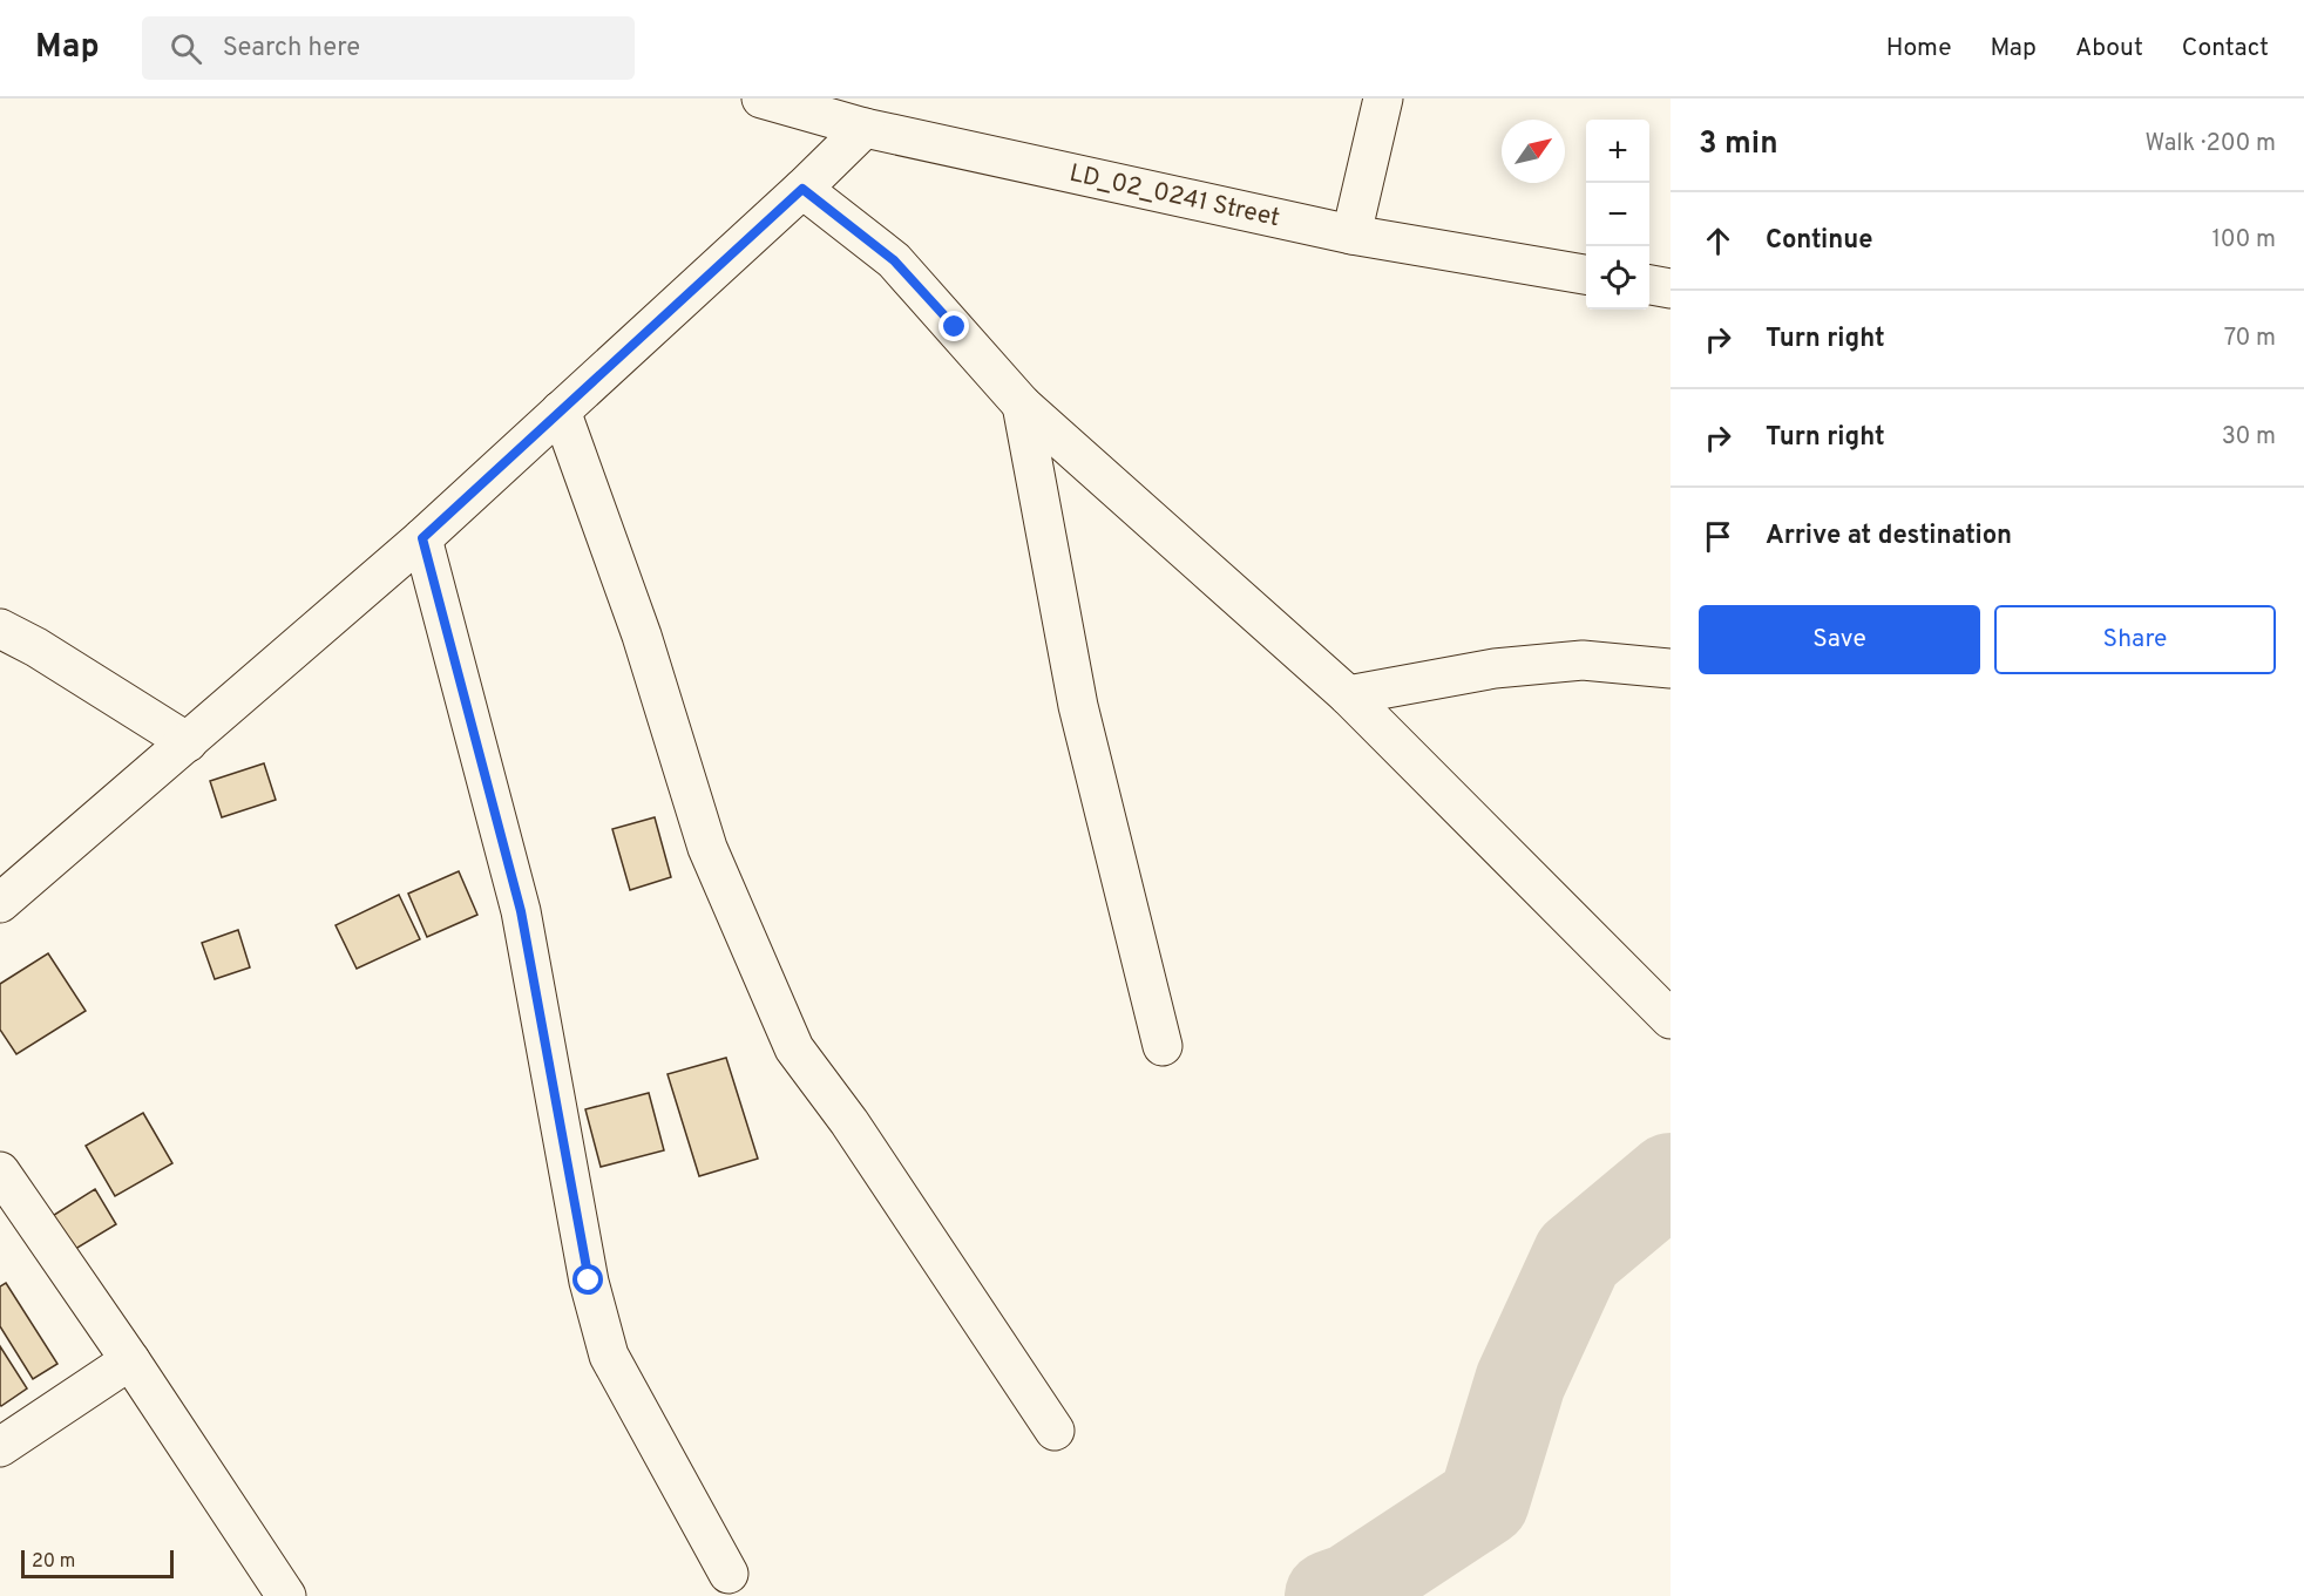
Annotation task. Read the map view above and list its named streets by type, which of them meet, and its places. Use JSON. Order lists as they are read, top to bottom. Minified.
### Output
{"streets":{"street":["LD_02_0241 Street"]},"scale_bar":"20 m","north":"top right","page":{"header":"Map","search":"Search here","nav":["Home","Map","About","Contact"],"heading":["3 min","Walk · 200 m"],"map_buttons":["+","−"],"list":[["Continue","100 m"],["Turn right","70 m"],["Turn right","30 m"],"Arrive at destination"],"buttons":["Save","Share"],"scale":"20 m"}}
